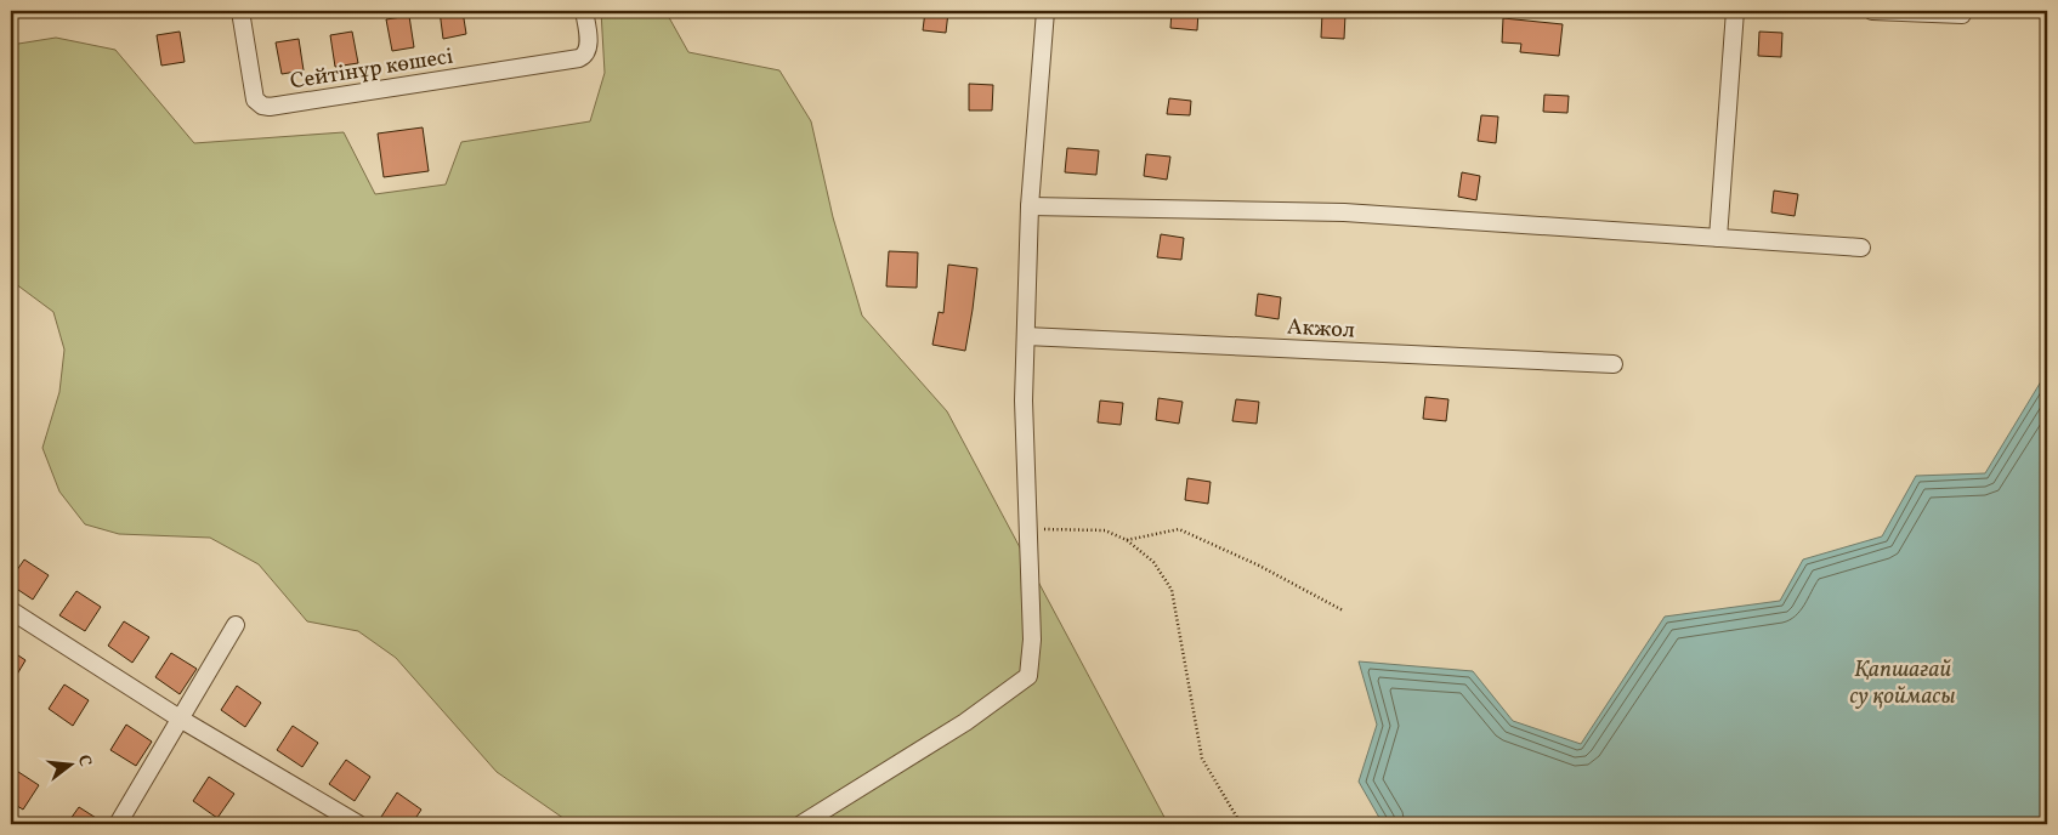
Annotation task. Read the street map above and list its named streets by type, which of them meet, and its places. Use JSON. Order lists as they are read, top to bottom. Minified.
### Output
{"streets":{"street":["Сейтінұр көшесі","Акжол"]},"water":["Қапшағай су қоймасы"],"north":"right"}
